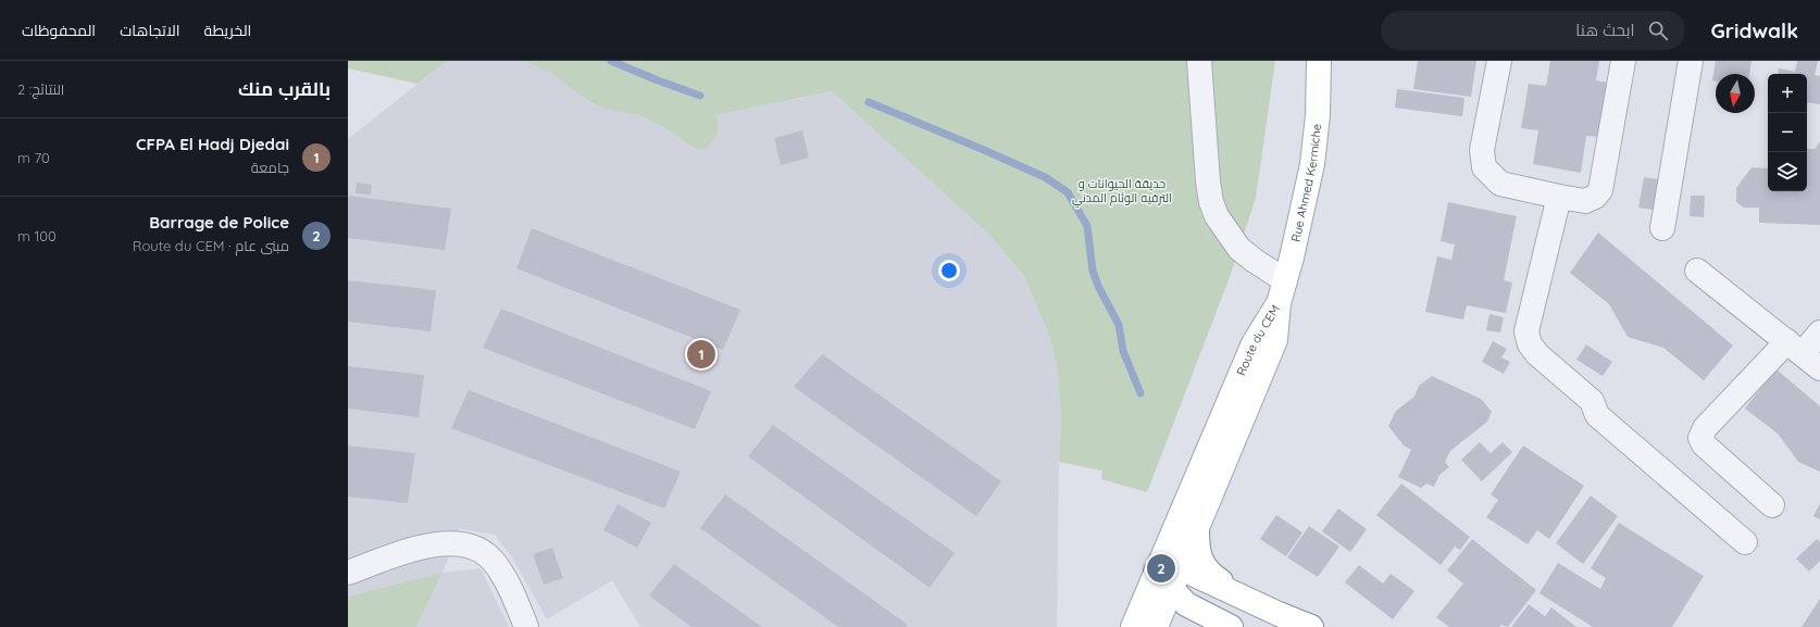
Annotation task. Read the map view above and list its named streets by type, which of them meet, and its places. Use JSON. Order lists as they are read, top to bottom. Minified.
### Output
{"streets":{"main road":["Rue Ahmed Kermiche","Route du CEM"]},"crossings":[["Rue Ahmed Kermiche","Route du CEM"]],"parks":["حديقة الحيوانات و الترفيه الوئام المدني"],"north":"bottom","page":{"header":"Gridwalk","search":"ابحث هنا","nav":["الخريطة","الاتجاهات","المحفوظات"],"heading":["بالقرب منك","النتائج: 2"],"map_buttons":["+","−"],"list":[{"mark":"1","name":"CFPA El Hadj Djedai","note":"جامعة","value":"70 m"},{"mark":"2","name":"Barrage de Police","note":"مبنى عام · Route du CEM","value":"100 m"}],"pins":["1","2"]}}
